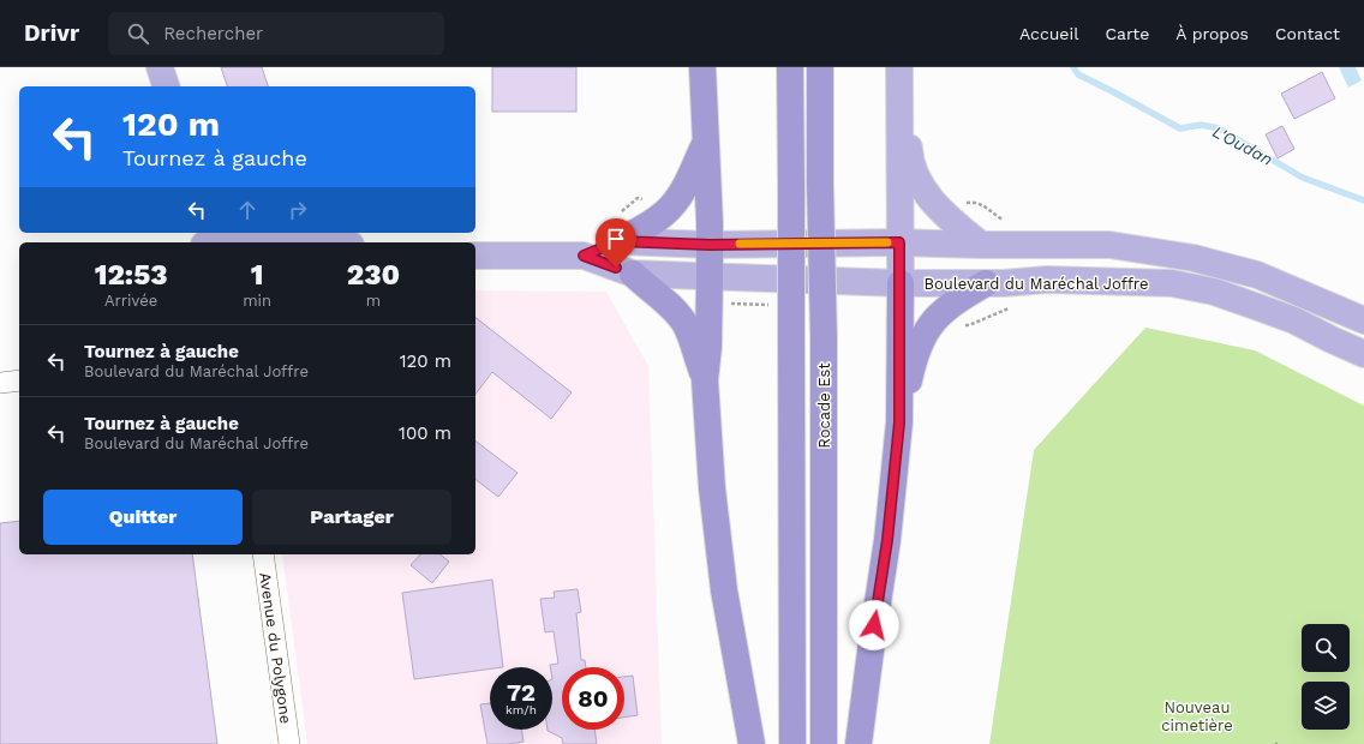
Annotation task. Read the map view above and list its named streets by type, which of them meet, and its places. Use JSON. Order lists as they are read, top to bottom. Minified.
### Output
{"streets":{"highway":["Rocade Est"],"main road":["Boulevard du Maréchal Joffre"],"street":["Avenue du Polygone"]},"water":["L'Oudan"],"parks":["Nouveau cimetière"],"page":{"header":"Drivr","search":"Rechercher","nav":["Accueil","Carte","À propos","Contact"],"turn":["120 m","Tournez à gauche"],"eta":["12:53","Arrivée","1","min","230","m"],"list":[{"name":"Tournez à gauche","note":"Boulevard du Maréchal Joffre","value":"120 m"},{"name":"Tournez à gauche","note":"Boulevard du Maréchal Joffre","value":"100 m"}],"buttons":["Quitter","Partager"],"speed":"72 km/h","limit":"80"}}
